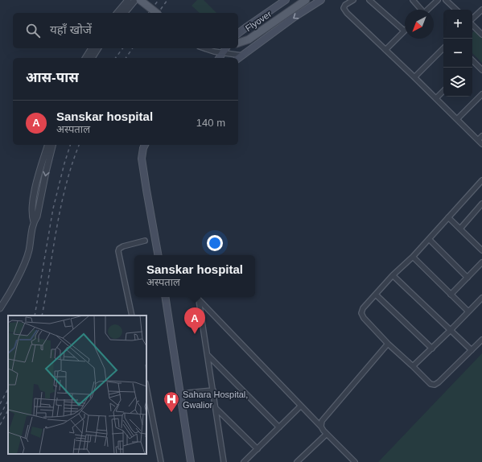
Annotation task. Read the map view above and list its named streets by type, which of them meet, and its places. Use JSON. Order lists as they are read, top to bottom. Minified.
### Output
{"streets":{"main road":["Flyover"]},"places":{"hospital":["Sahara Hospital, Gwalior"]},"north":"bottom left","page":{"map_buttons":["+","−"],"search":"यहाँ खोजें","heading":"आस-पास","list":[{"mark":"A","name":"Sanskar hospital","note":"अस्पताल","value":"140 m"}],"popup":["Sanskar hospital","अस्पताल"],"pins":"A"}}
